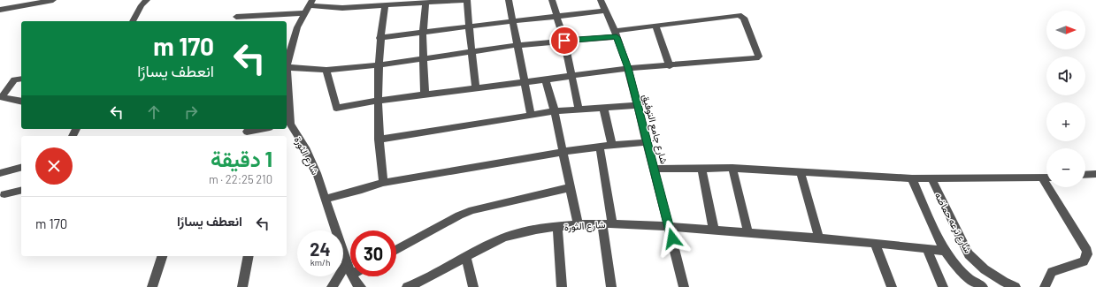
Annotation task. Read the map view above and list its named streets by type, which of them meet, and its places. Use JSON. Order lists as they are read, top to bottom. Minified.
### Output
{"streets":{"street":["شارع جامع التوفيق","شارع الثورة","شارع ترعه حماضه"]},"crossings":[["شارع جامع التوفيق","شارع الثورة"],["شارع الثورة","شارع ترعه حماضه"]],"north":"right","page":{"map_buttons":["+","−"],"turn":["170 m","انعطف يسارًا"],"heading":["1 دقيقة","210 m · 22:25"],"list":[{"name":"انعطف يسارًا","value":"170 m"}],"speed":"24 km/h","limit":"30"}}
